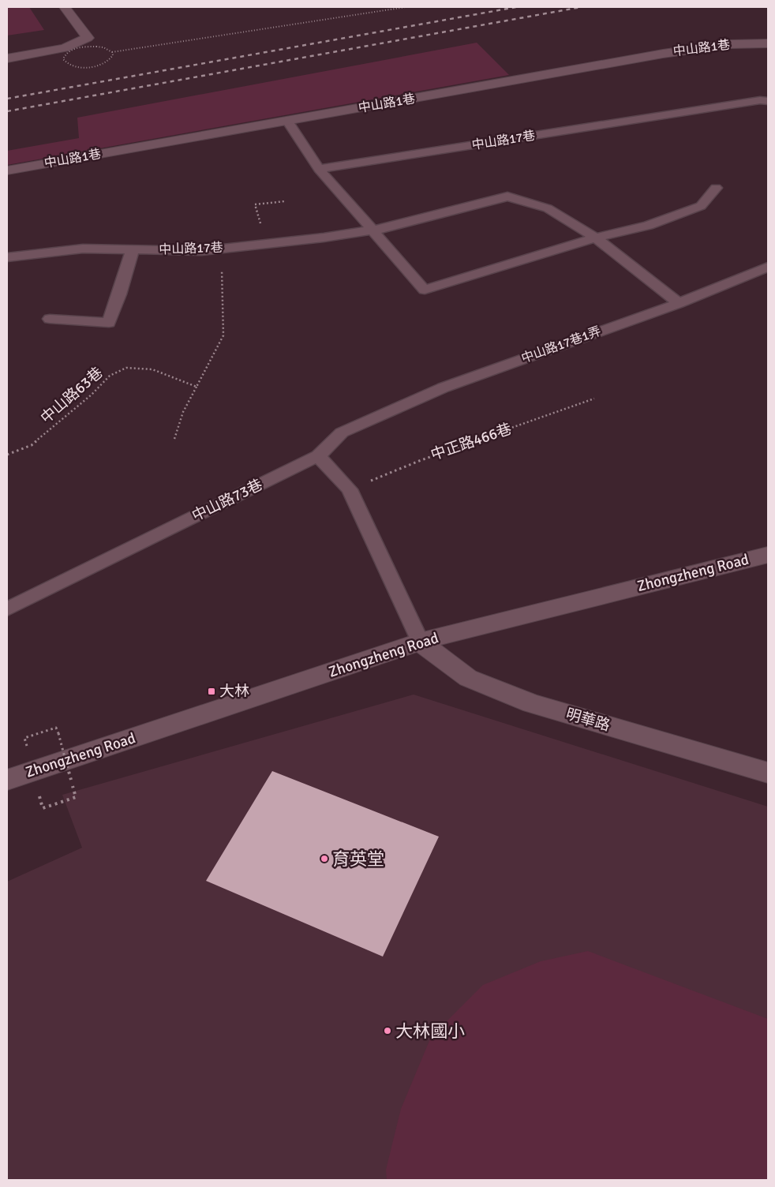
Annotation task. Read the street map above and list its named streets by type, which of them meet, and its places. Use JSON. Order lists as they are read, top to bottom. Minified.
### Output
{"streets":{"street":["中山路1巷","Zhongzheng Road","明華路"],"lane":["中山路17巷","中山路17巷1弄","中山路73巷"],"path":["中山路63巷","中正路466巷"]},"crossings":[["中山路17巷1弄","中山路73巷"],["Zhongzheng Road","明華路"]],"places":{"transit":["大林"],"other":["育英堂","大林國小"]}}
